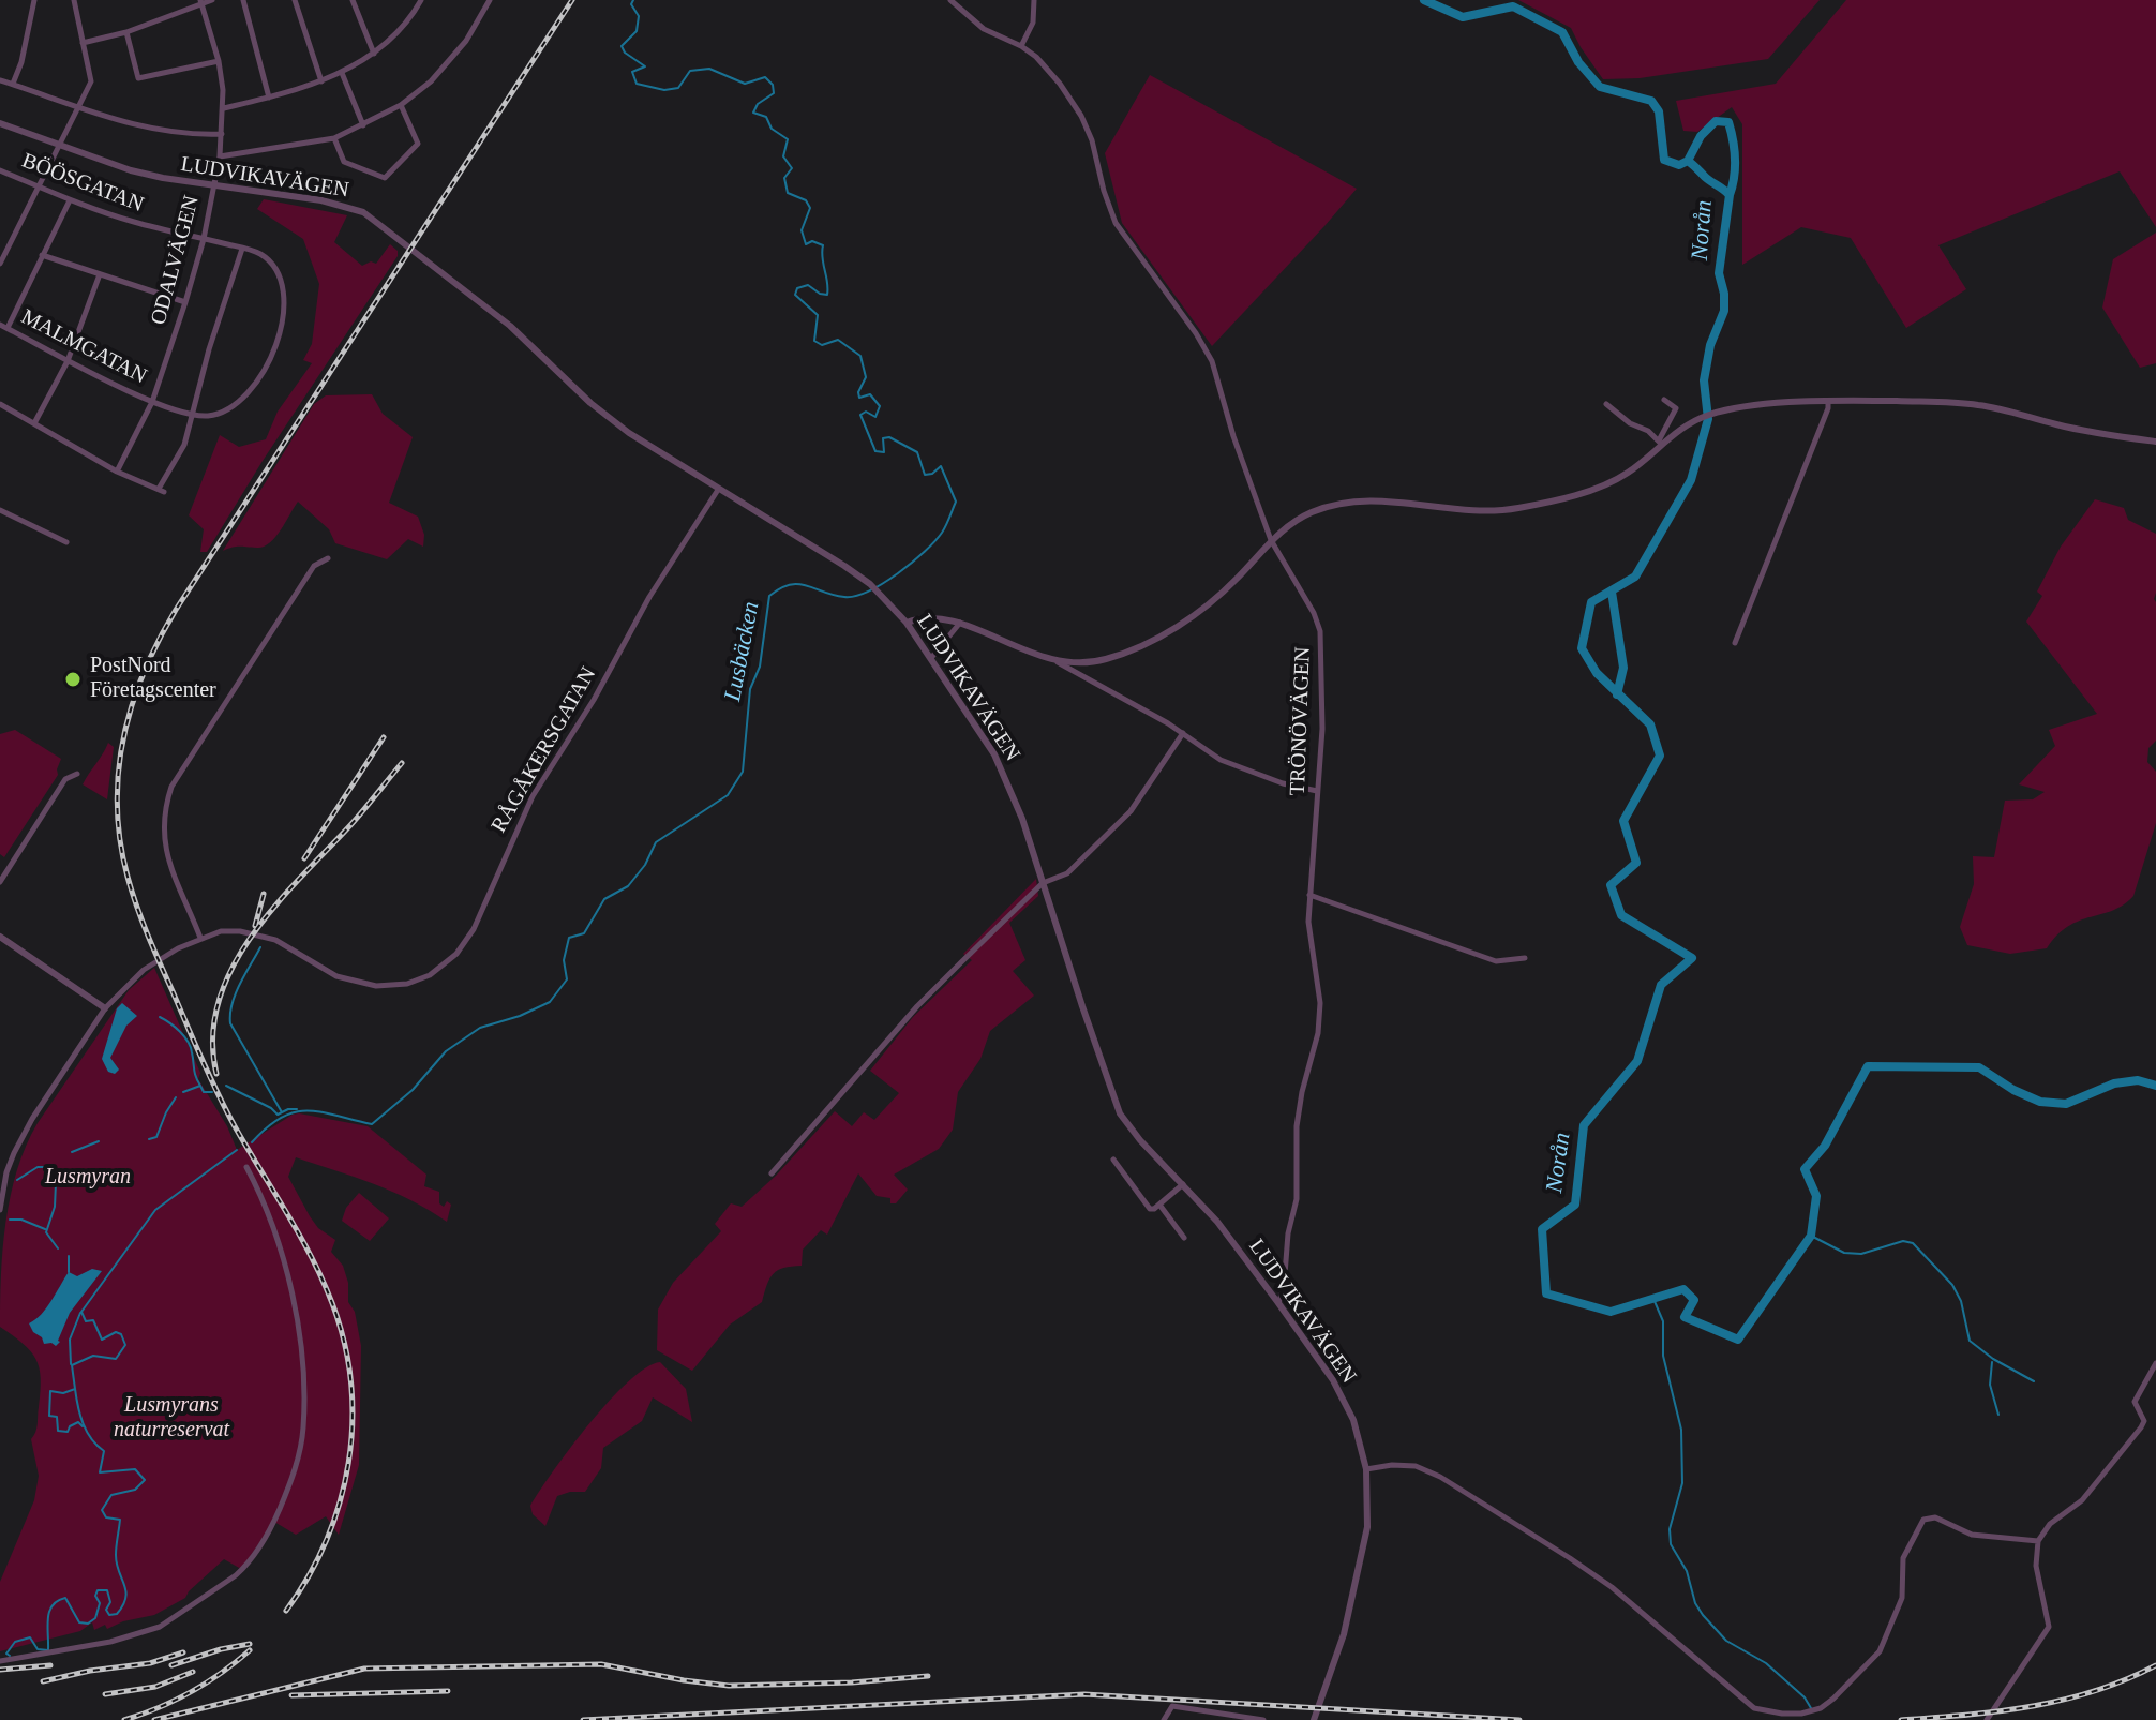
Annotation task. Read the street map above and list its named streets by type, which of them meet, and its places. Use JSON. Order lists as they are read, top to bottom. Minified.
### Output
{"streets":{"street":["LUDVIKAVÄGEN","BÖÖSGATAN","ODALVÄGEN","MALMGATAN","TRÖNÖVÄGEN","RÅGÅKERSGATAN"]},"crossings":[["LUDVIKAVÄGEN","ODALVÄGEN"],["LUDVIKAVÄGEN","TRÖNÖVÄGEN"],["LUDVIKAVÄGEN","RÅGÅKERSGATAN"],["BÖÖSGATAN","ODALVÄGEN"],["ODALVÄGEN","MALMGATAN"]],"water":["Norån","Lusbäcken"],"parks":["Lusmyran","Lusmyrans naturreservat"],"places":["PostNord Företagscenter"]}
